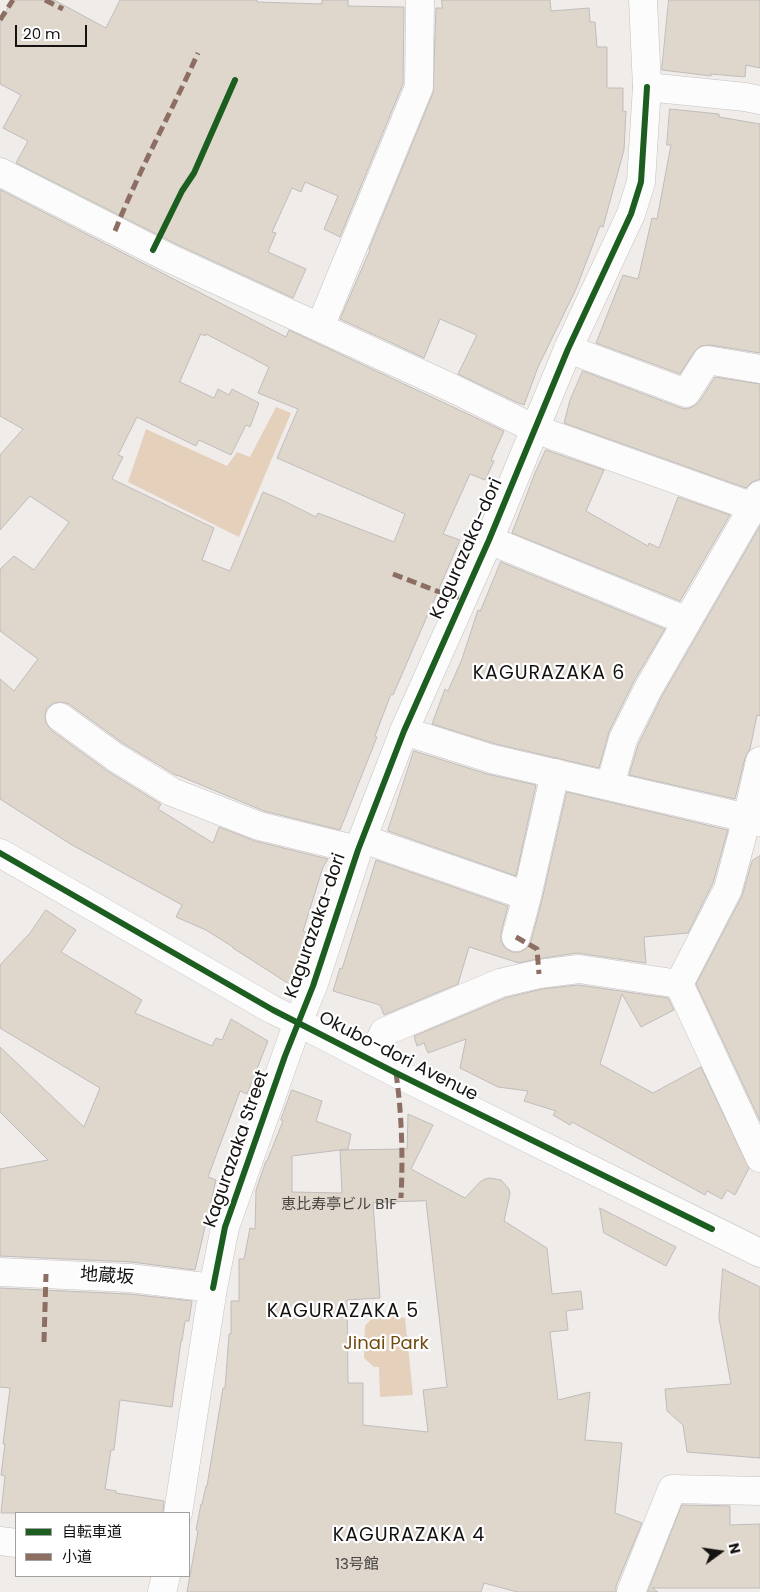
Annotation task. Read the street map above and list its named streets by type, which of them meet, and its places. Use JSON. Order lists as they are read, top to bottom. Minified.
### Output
{"streets":{"street":["Kagurazaka-dori","Okubo-dori Avenue","Kagurazaka Street","地蔵坂"]},"crossings":[["Kagurazaka-dori","Okubo-dori Avenue"],["Kagurazaka-dori","Kagurazaka Street"],["Okubo-dori Avenue","Kagurazaka Street"],["Kagurazaka Street","地蔵坂"]],"districts":["KAGURAZAKA 6","KAGURAZAKA 5","KAGURAZAKA 4"],"parks":["Jinai Park"],"house_numbers":["恵比寿亭ビル B1F","13号館"],"legend":["自転車道","小道"],"scale_bar":"20 m","north":"right"}
